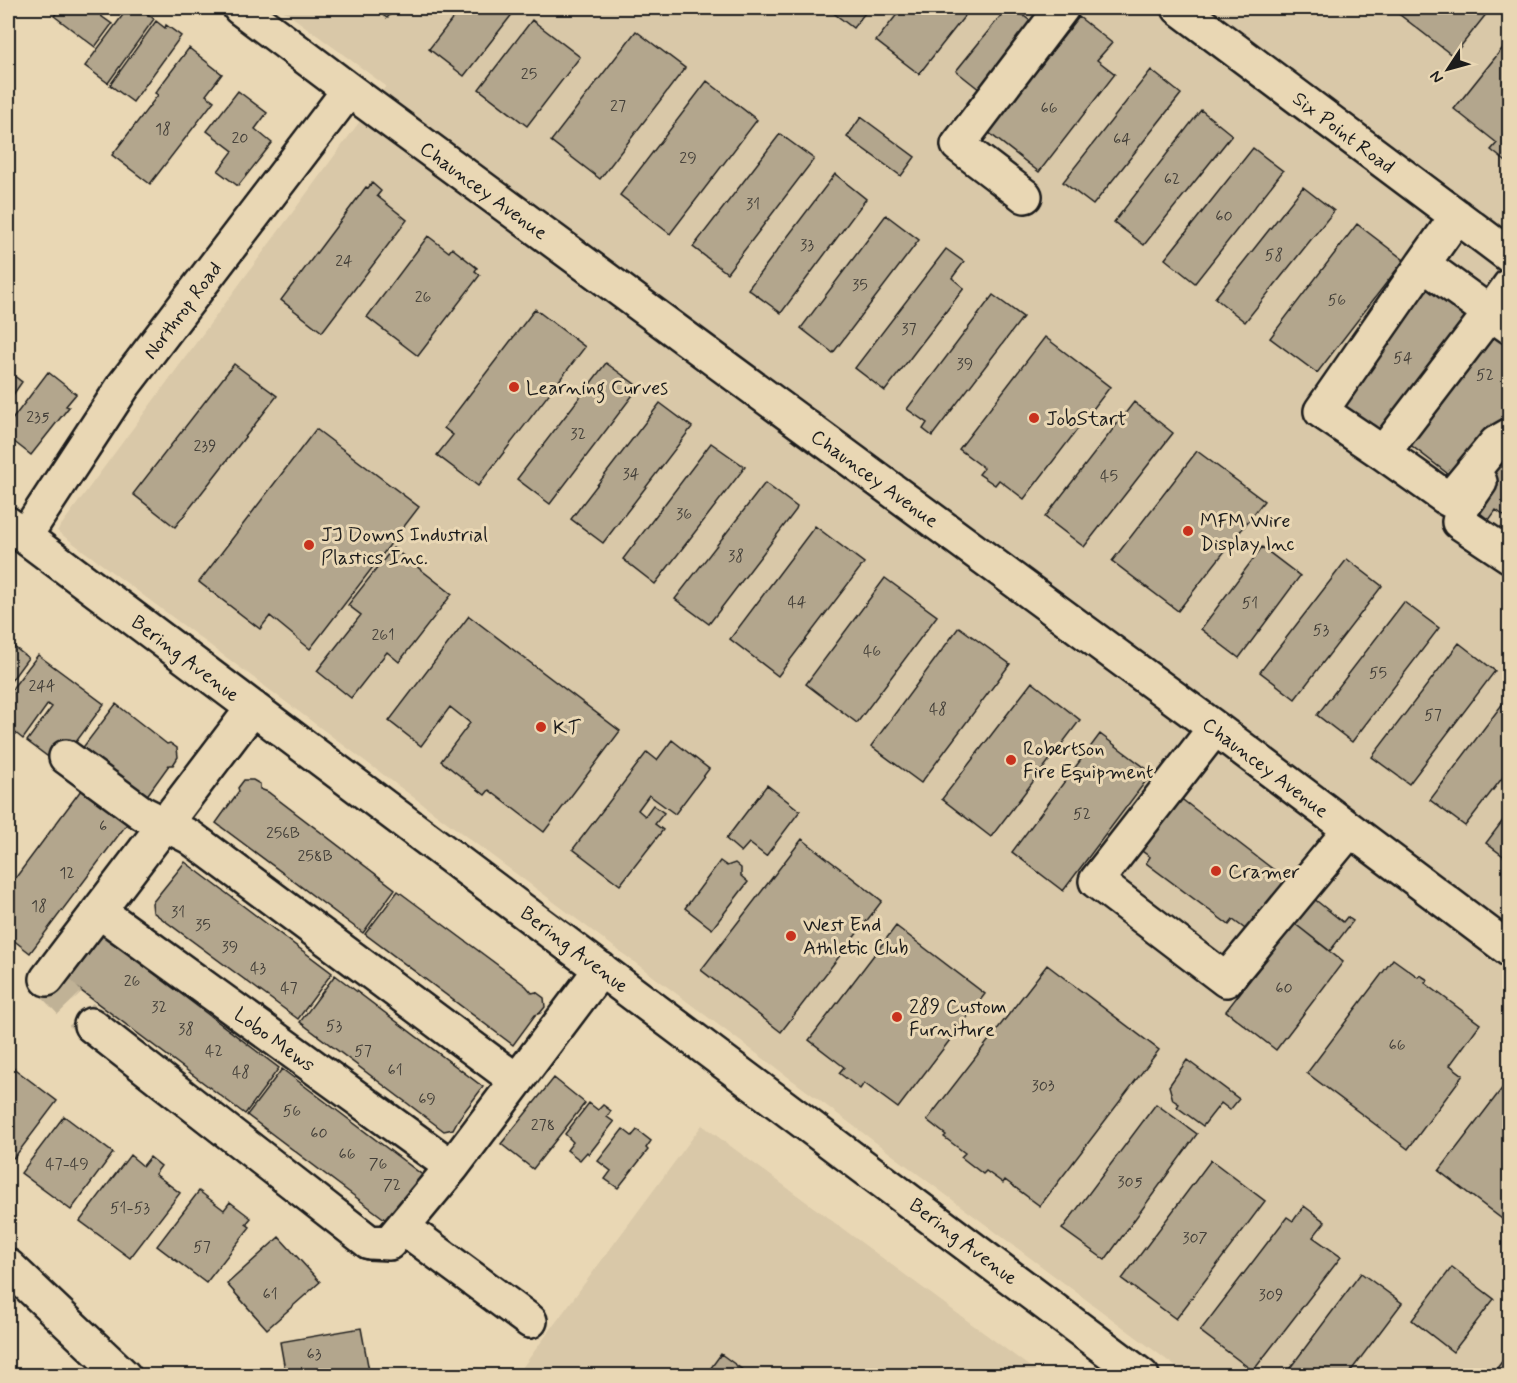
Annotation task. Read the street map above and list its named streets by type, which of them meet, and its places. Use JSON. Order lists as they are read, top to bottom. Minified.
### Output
{"streets":{"street":["Six Point Road","Chauncey Avenue","Northrop Road","Bering Avenue","Lobo Mews"]},"crossings":[["Chauncey Avenue","Northrop Road"],["Northrop Road","Bering Avenue"]],"places":["Learning Curves","JobStart","MFM Wire Display Inc","JJ Downs Industrial Plastics Inc.","KT","Robertson Fire Equipment","Cramer","West End Athletic Club","289 Custom Furniture"],"house_numbers":["25","27","66","18","20","64","29","62","31","60","33","58","24","35","26","56","37","54","39","52","235","32","239","34","45","36","38","44","51","53","261","46","55","244","48","57","52","6","256B","258B","12","18","31","35","39","43","26","47","60","32","53","38","66","42","57","61","48","303","69","56","278","60","66","47-49","76","305","72","51-53","307","57","61","309","63"],"north":"bottom left"}
